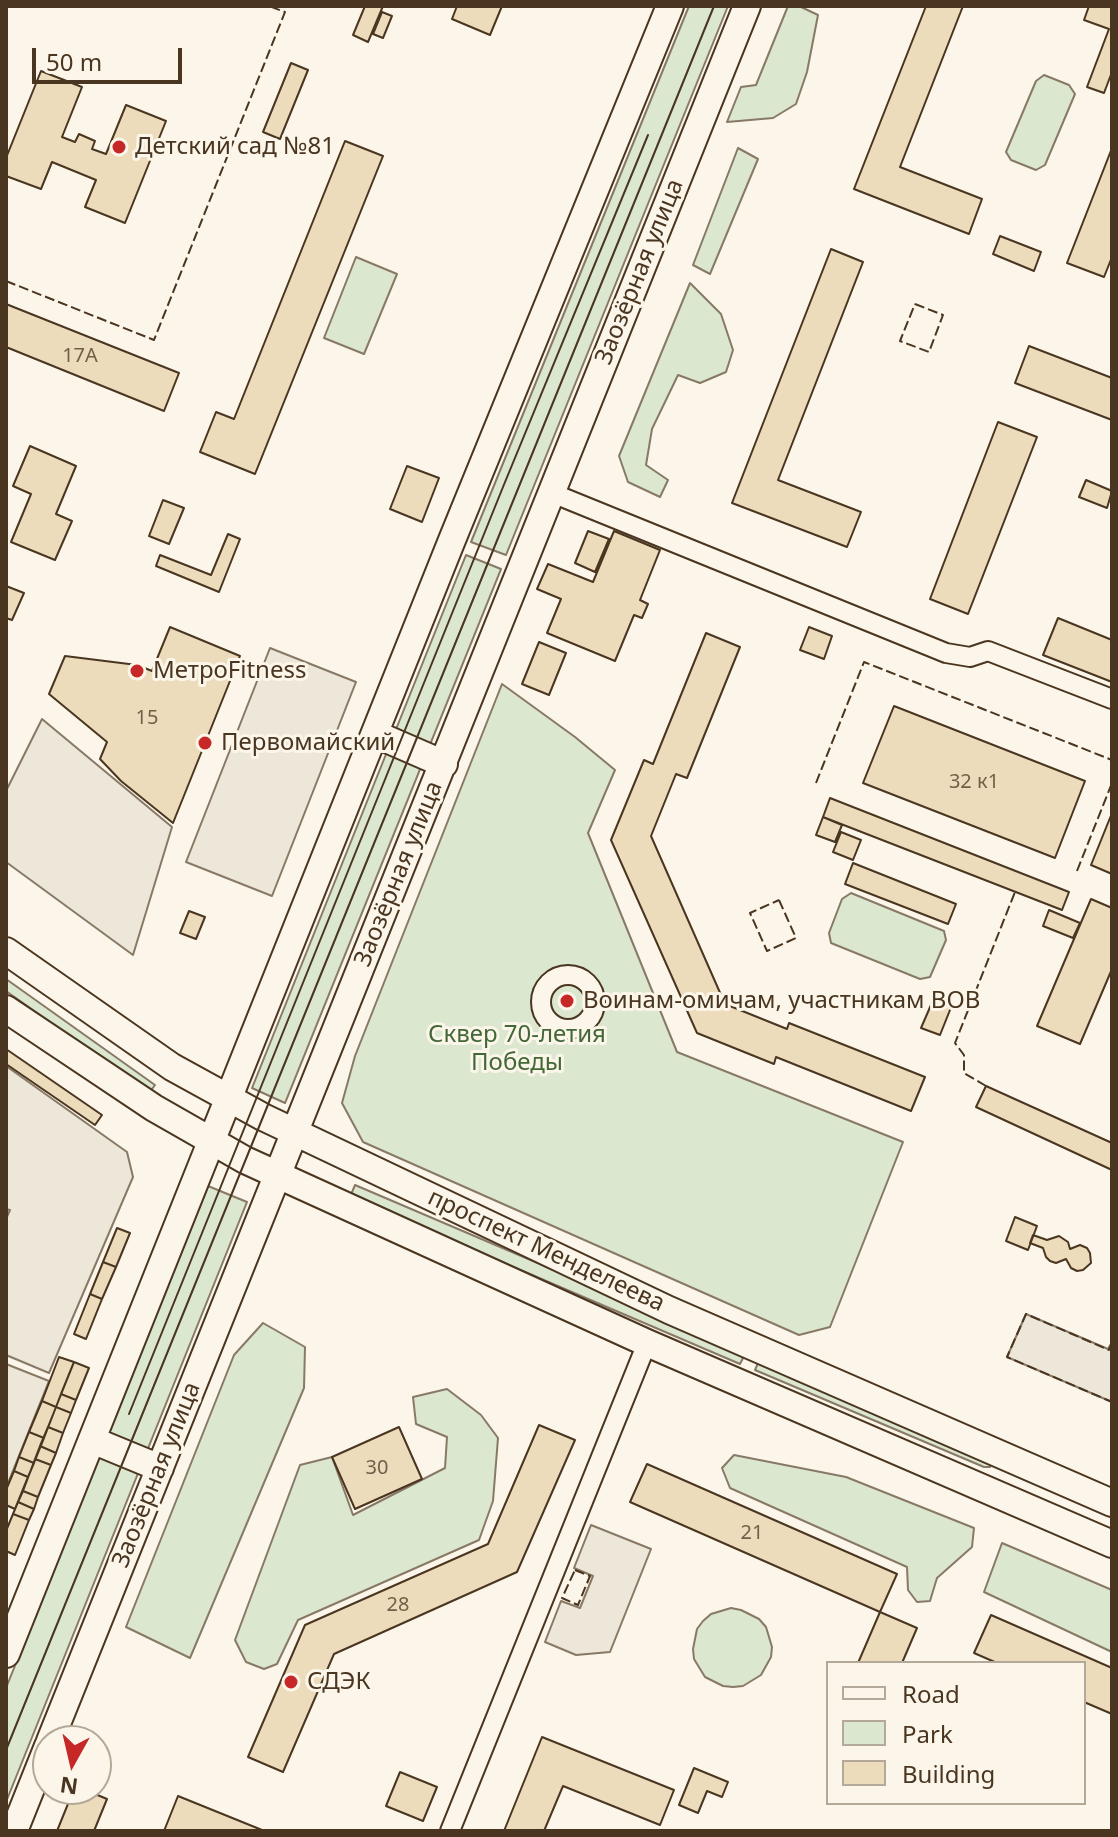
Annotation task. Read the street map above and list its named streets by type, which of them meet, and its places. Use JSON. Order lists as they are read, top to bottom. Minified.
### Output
{"streets":{"main road":["Заозёрная улица","проспект Менделеева"]},"crossings":[["Заозёрная улица","проспект Менделеева"]],"parks":["Сквер 70-летия Победы"],"places":["Детский сад №81","МетроFitness","Первомайский","Воинам-омичам, участникам ВОВ","СДЭК"],"house_numbers":["17А","15","32 к1","30","21","28"],"legend":["Road","Park","Building"],"scale_bar":"50 m","north":"bottom"}
